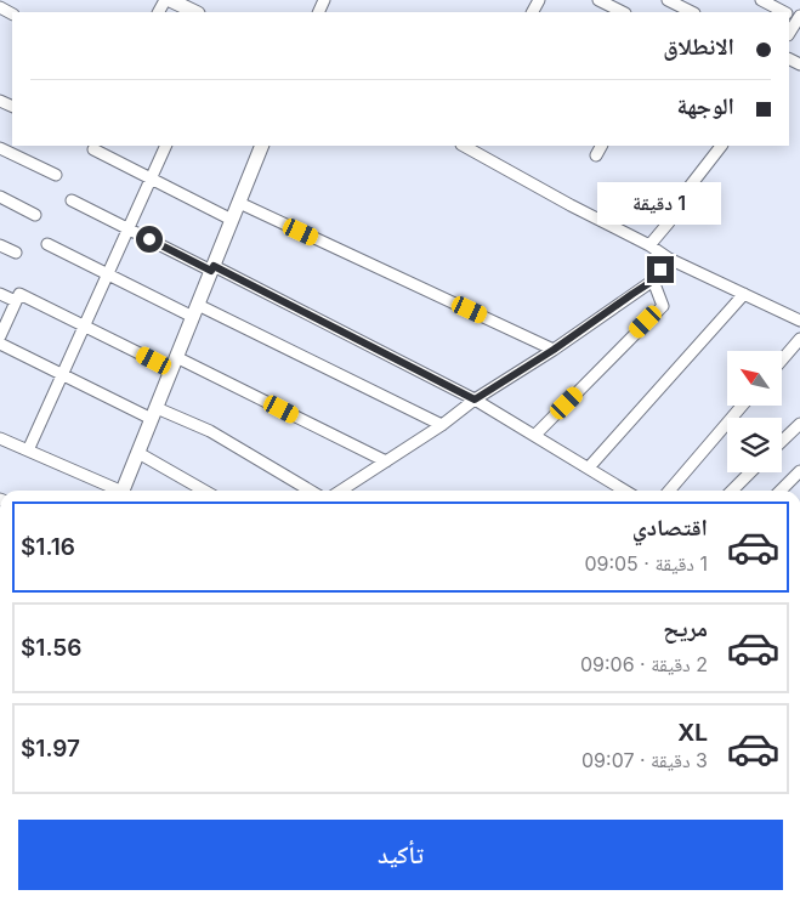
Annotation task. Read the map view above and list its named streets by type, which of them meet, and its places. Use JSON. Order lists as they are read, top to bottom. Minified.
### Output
{"north":"top left","page":{"banner":["الانطلاق","الوجهة"],"bubble":"1 دقيقة","list":[{"name":"اقتصادي","note":"1 دقيقة · 09:05","value":"$1.16"},{"name":"مريح","note":"2 دقيقة · 09:06","value":"$1.56"},{"name":"XL","note":"3 دقيقة · 09:07","value":"$1.97"}],"buttons":"تأكيد"}}
